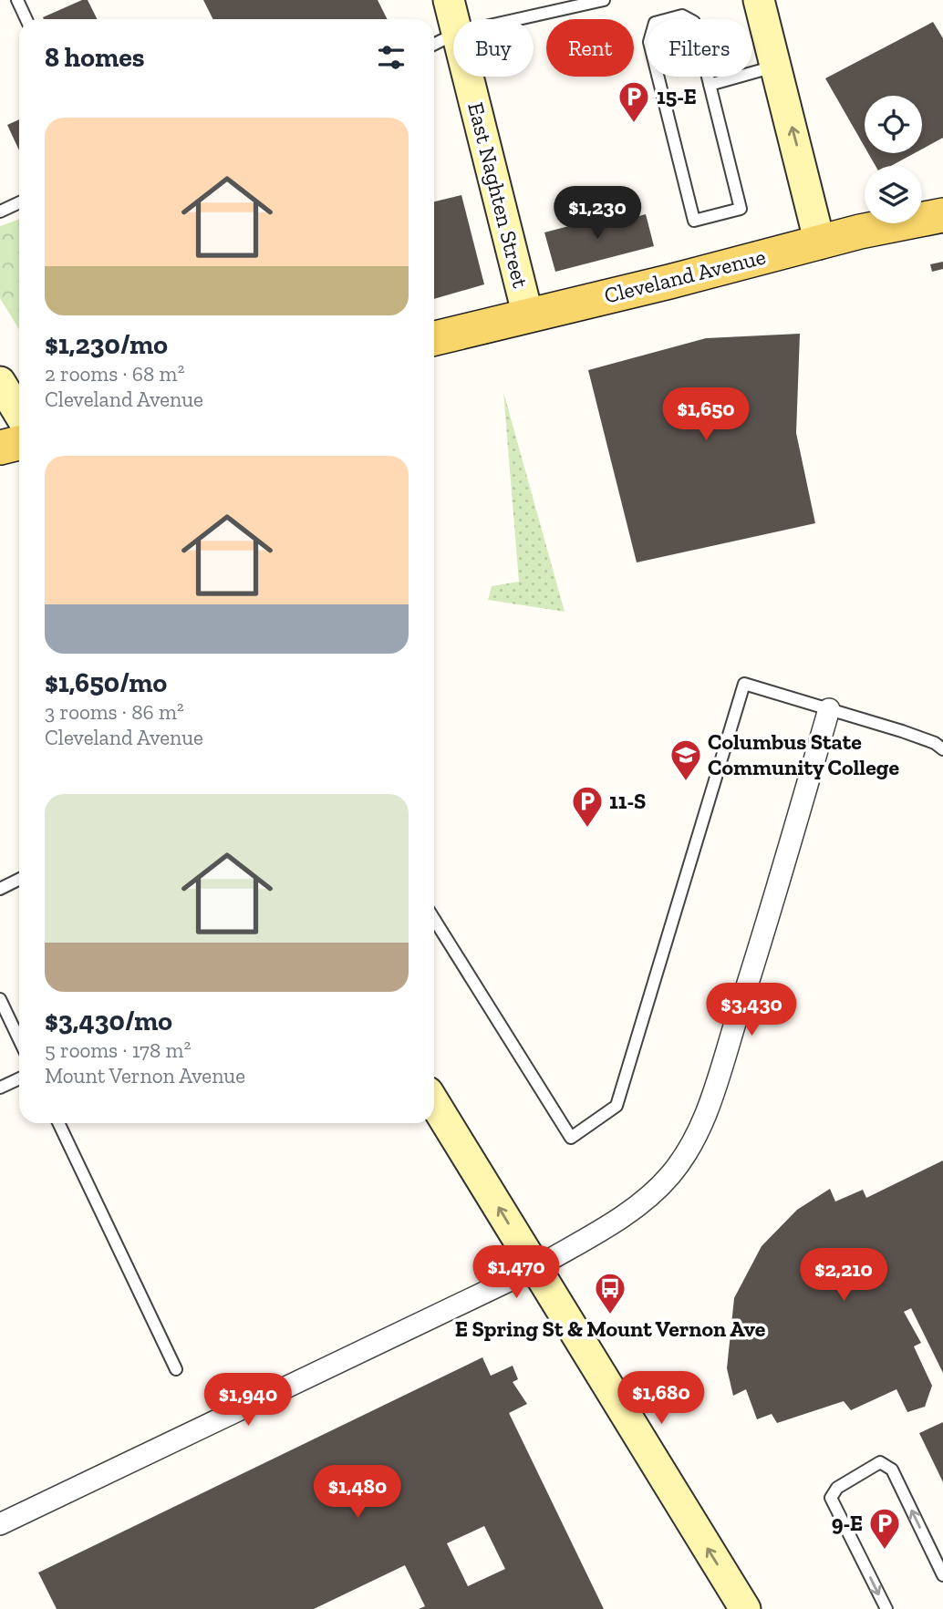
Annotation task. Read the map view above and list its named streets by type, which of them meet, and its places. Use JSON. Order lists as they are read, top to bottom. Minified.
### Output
{"streets":{"main road":["East Naghten Street","Cleveland Avenue"]},"crossings":[["East Naghten Street","Cleveland Avenue"]],"places":{"parking":["15-E","11-S","9-E"],"school or university":["Columbus State Community College"],"bus stop":["E Spring St & Mount Vernon Ave"]},"page":{"chip":["Buy","Rent","Filters"],"heading":"8 homes","list":[{"name":"$1,230/mo","note":"2 rooms · 68 m² · Cleveland Avenue"},{"name":"$1,650/mo","note":"3 rooms · 86 m² · Cleveland Avenue"},{"name":"$3,430/mo","note":"5 rooms · 178 m² · Mount Vernon Avenue"}],"price":["$1,230","$1,650","$3,430","$1,470","$2,210","$1,680","$1,940","$1,480"]}}
